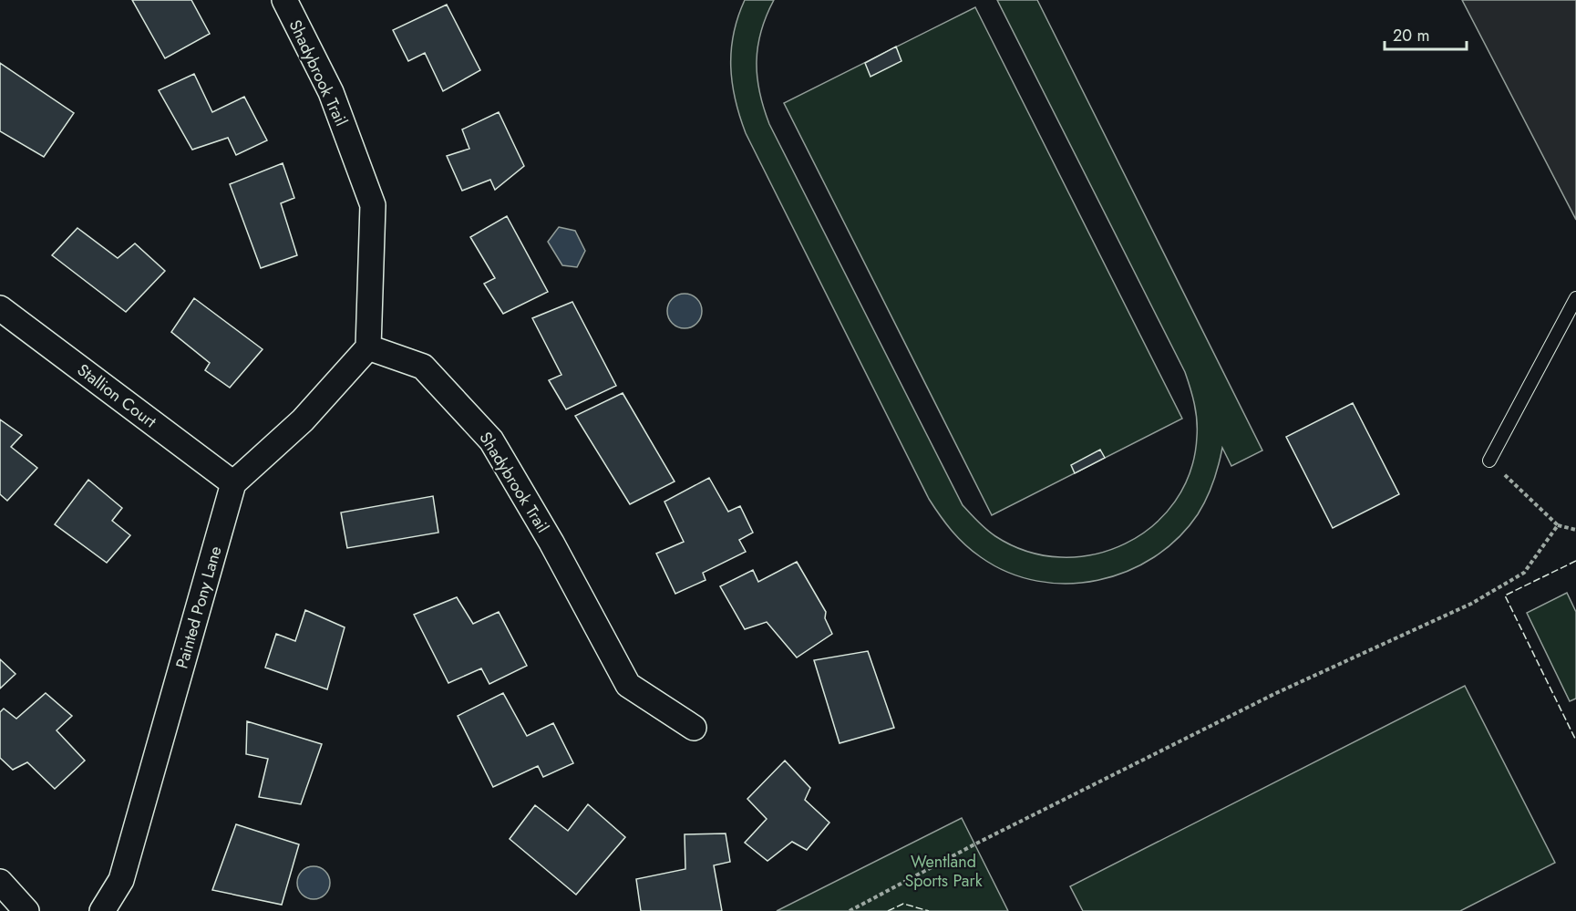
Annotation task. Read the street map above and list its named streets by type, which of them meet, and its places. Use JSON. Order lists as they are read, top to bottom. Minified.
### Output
{"streets":{"street":["Shadybrook Trail","Stallion Court","Painted Pony Lane"]},"crossings":[["Stallion Court","Painted Pony Lane"]],"parks":["Wentland Sports Park"],"scale_bar":"20 m"}
